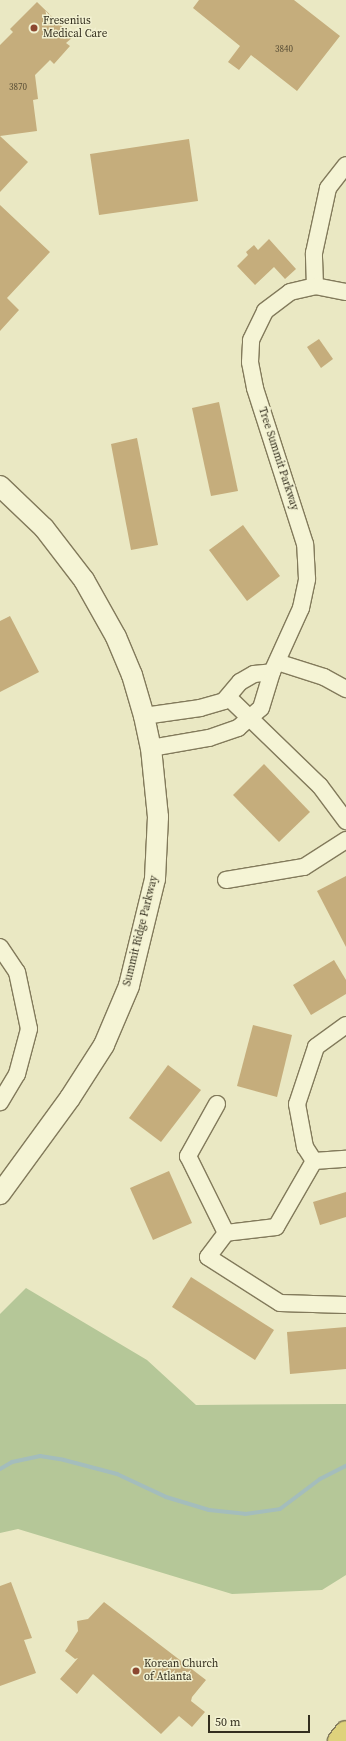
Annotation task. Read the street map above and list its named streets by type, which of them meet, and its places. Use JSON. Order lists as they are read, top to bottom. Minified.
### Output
{"streets":{"street":["Tree Summit Parkway","Summit Ridge Parkway"]},"crossings":[["Tree Summit Parkway","Summit Ridge Parkway"]],"places":["Fresenius Medical Care","Korean Church of Atlanta"],"house_numbers":["3840","3870"],"scale_bar":"50 m"}
